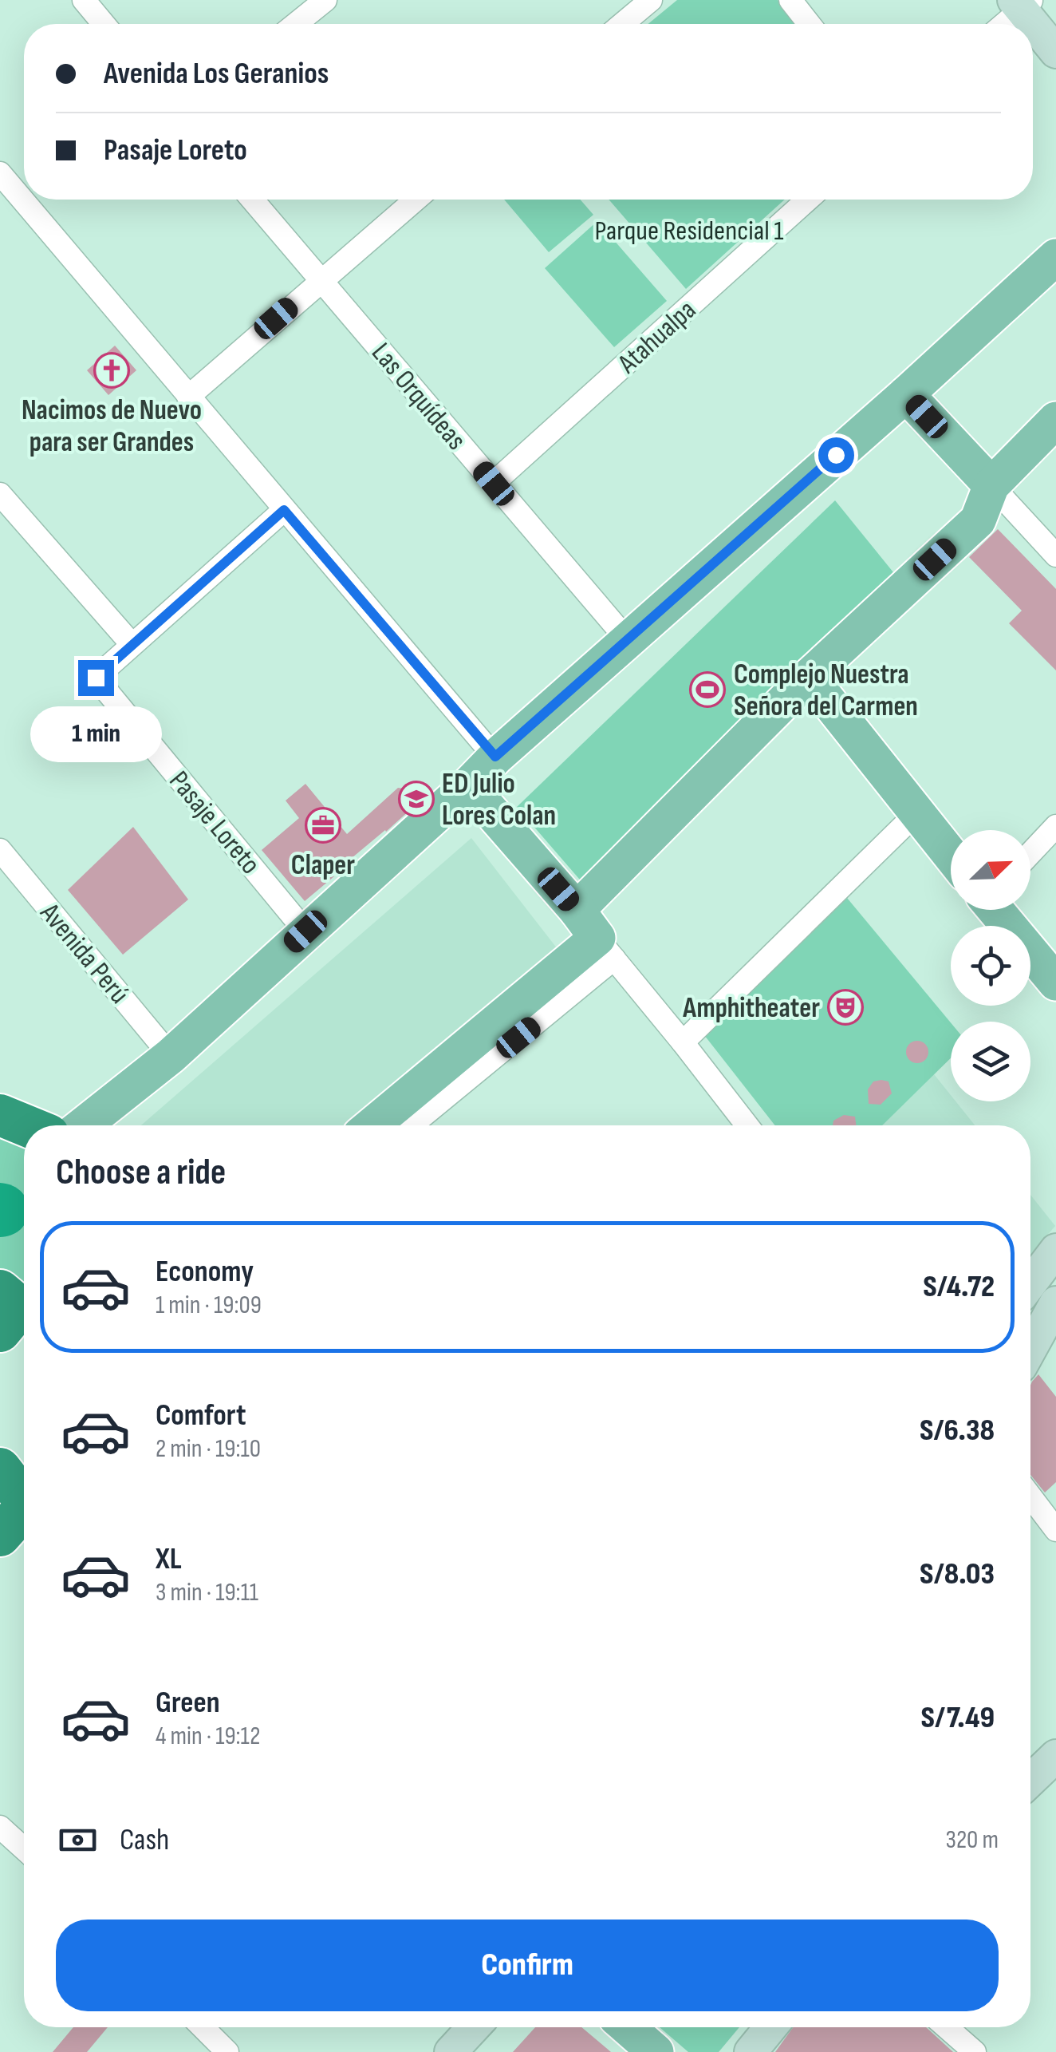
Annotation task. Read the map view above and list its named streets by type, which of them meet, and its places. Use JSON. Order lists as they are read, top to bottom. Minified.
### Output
{"streets":{"street":["Atahualpa","Las Orquídeas","Pasaje Loreto","Avenida Perú"]},"crossings":[["Atahualpa","Las Orquídeas"]],"parks":["Parque Residencial 1"],"places":{"church":["Nacimos de Nuevo para ser Grandes"],"sports":["Complejo Nuestra Señora del Carmen"],"school or university":["ED Julio Lores Colan"],"office":["Claper"],"theatre":["Amphitheater"]},"north":"top right","page":{"banner":["Avenida Los Geranios","Pasaje Loreto"],"bubble":"1 min","heading":"Choose a ride","list":[{"name":"Economy","note":"1 min · 19:09","value":"S/4.72"},{"name":"Comfort","note":"2 min · 19:10","value":"S/6.38"},{"name":"XL","note":"3 min · 19:11","value":"S/8.03"},{"name":"Green","note":"4 min · 19:12","value":"S/7.49"}],"pay":["Cash","320 m"],"buttons":"Confirm"}}
